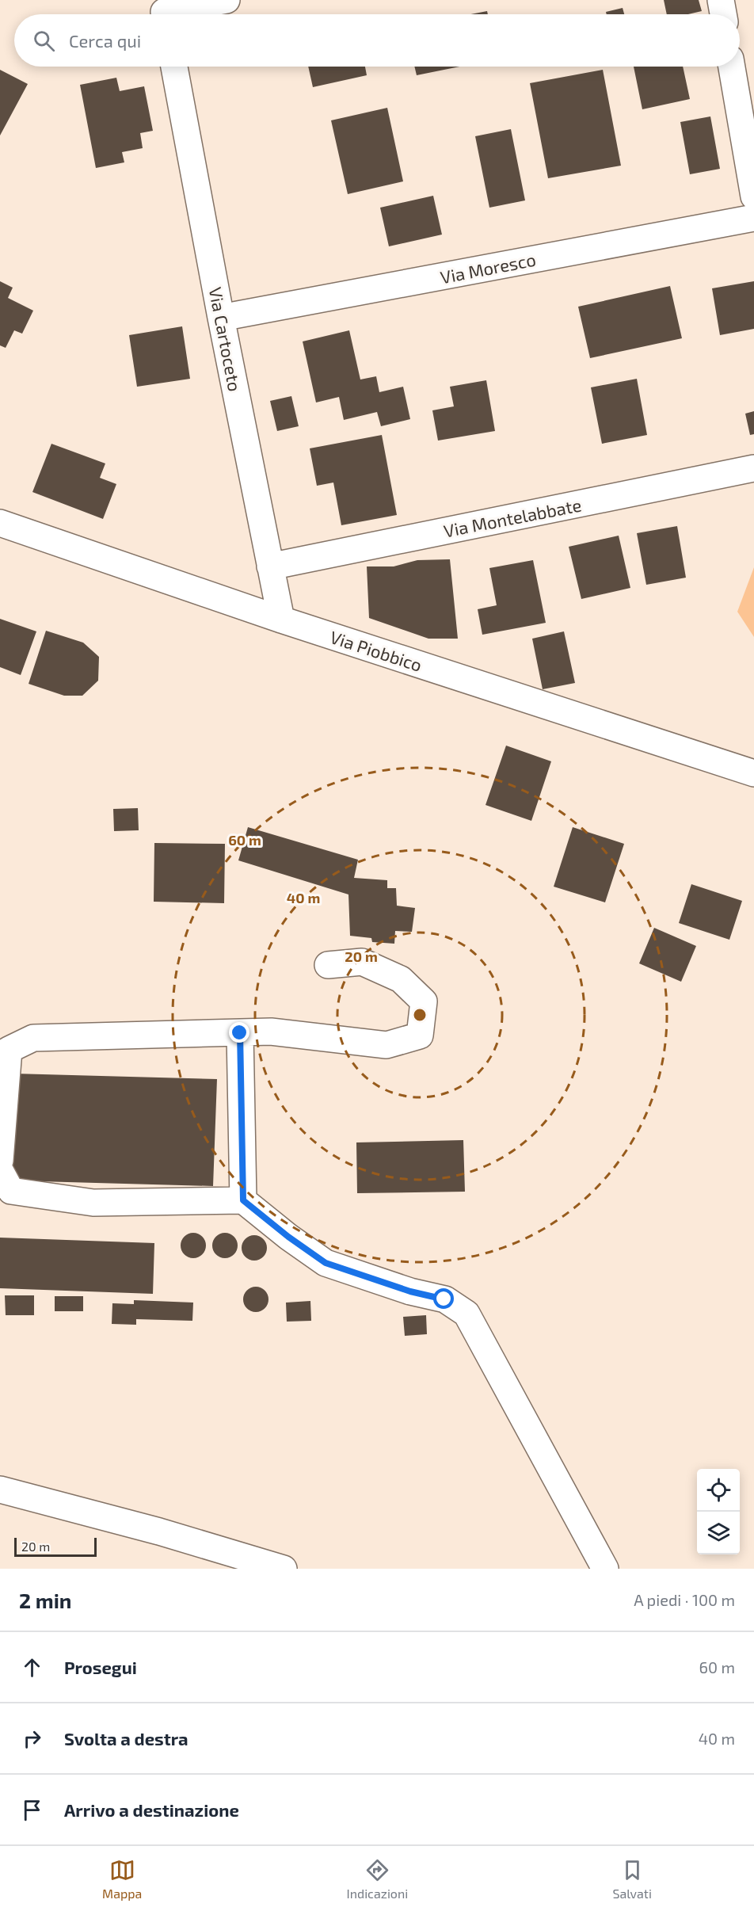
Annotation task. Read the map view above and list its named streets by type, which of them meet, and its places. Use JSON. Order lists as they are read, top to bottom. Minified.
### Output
{"streets":{"street":["Via Moresco","Via Cartoceto","Via Montelabbate","Via Piobbico"]},"crossings":[["Via Moresco","Via Cartoceto"],["Via Cartoceto","Via Montelabbate"],["Via Cartoceto","Via Piobbico"]],"scale_bar":"20 m","page":{"search":"Cerca qui","scale":"20 m","heading":["2 min","A piedi · 100 m"],"list":[["Prosegui","60 m"],["Svolta a destra","40 m"],"Arrivo a destinazione"],"nav":["Mappa","Indicazioni","Salvati"]},"rings":["60 m","40 m","20 m"]}
